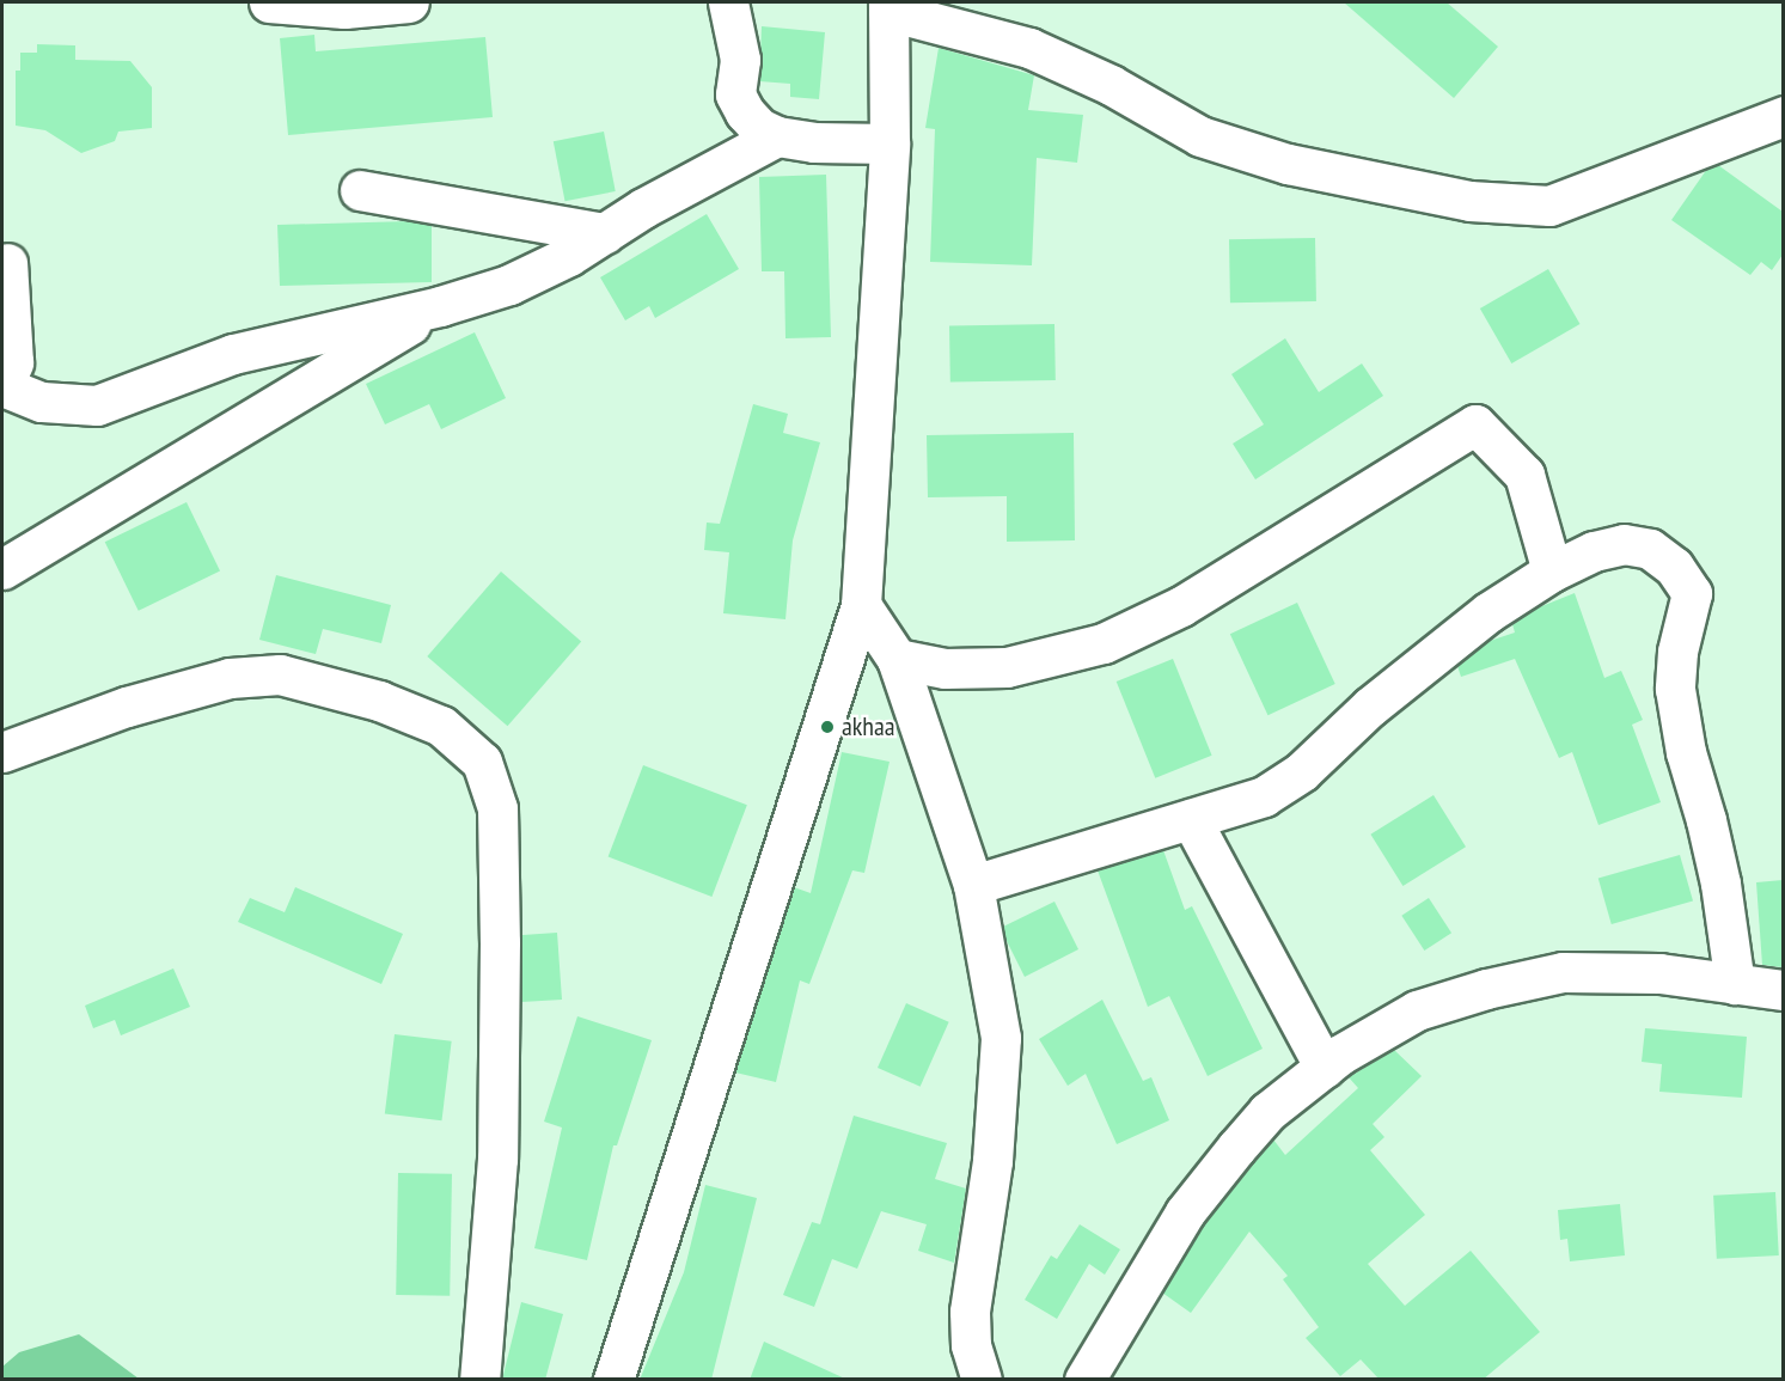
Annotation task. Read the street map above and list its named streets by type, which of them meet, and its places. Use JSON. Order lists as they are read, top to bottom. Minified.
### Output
{"places":["akhaa"]}
